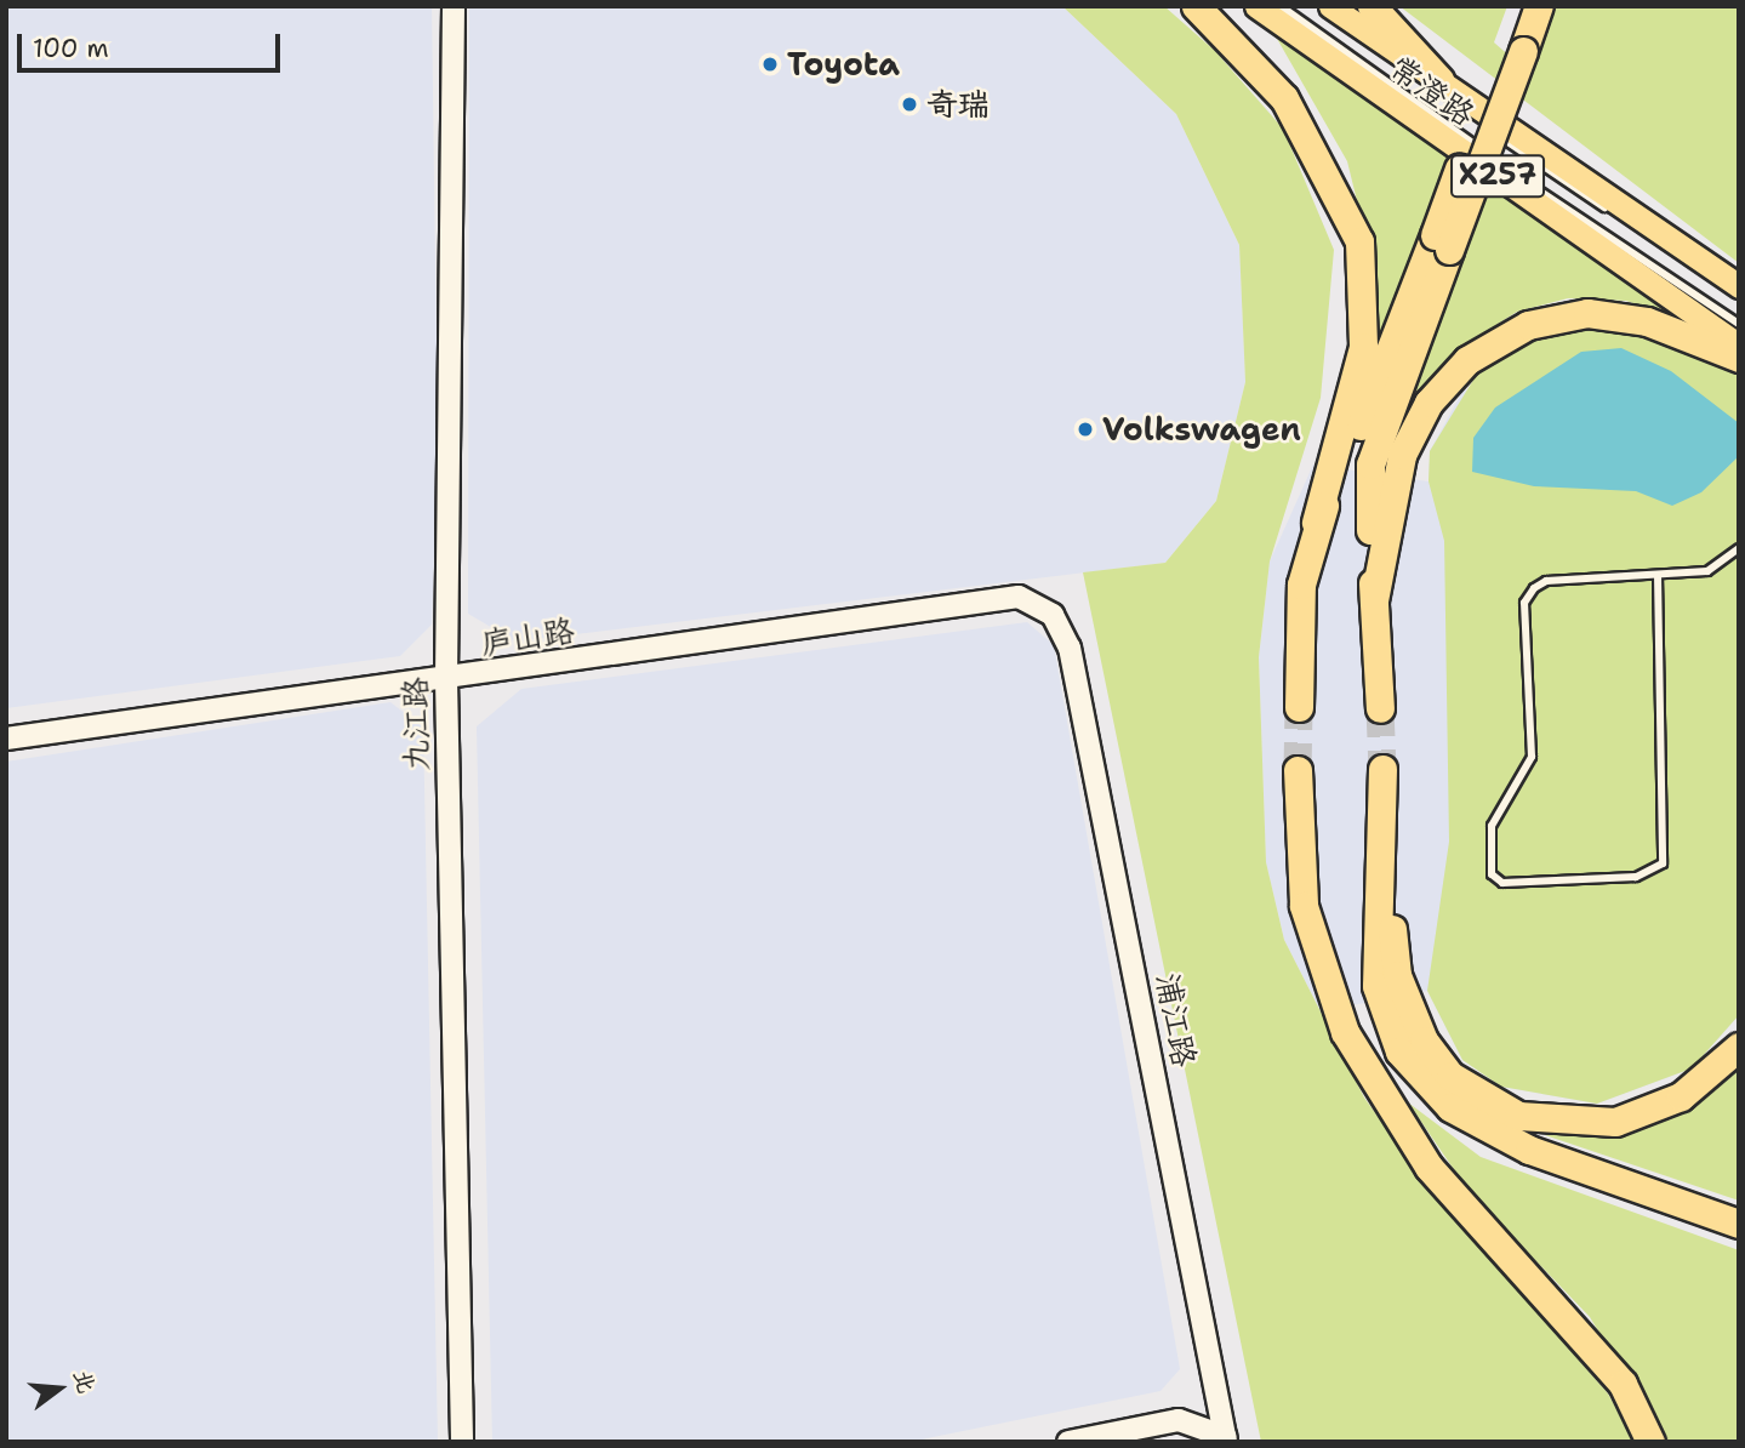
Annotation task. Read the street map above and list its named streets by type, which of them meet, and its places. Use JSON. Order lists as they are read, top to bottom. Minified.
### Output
{"streets":{"main road":["常澄路","X257"],"street":["庐山路","九江路","浦江路"]},"crossings":[["庐山路","九江路"],["庐山路","浦江路"]],"places":["Toyota","奇瑞","Volkswagen"],"scale_bar":"100 m","north":"right"}
